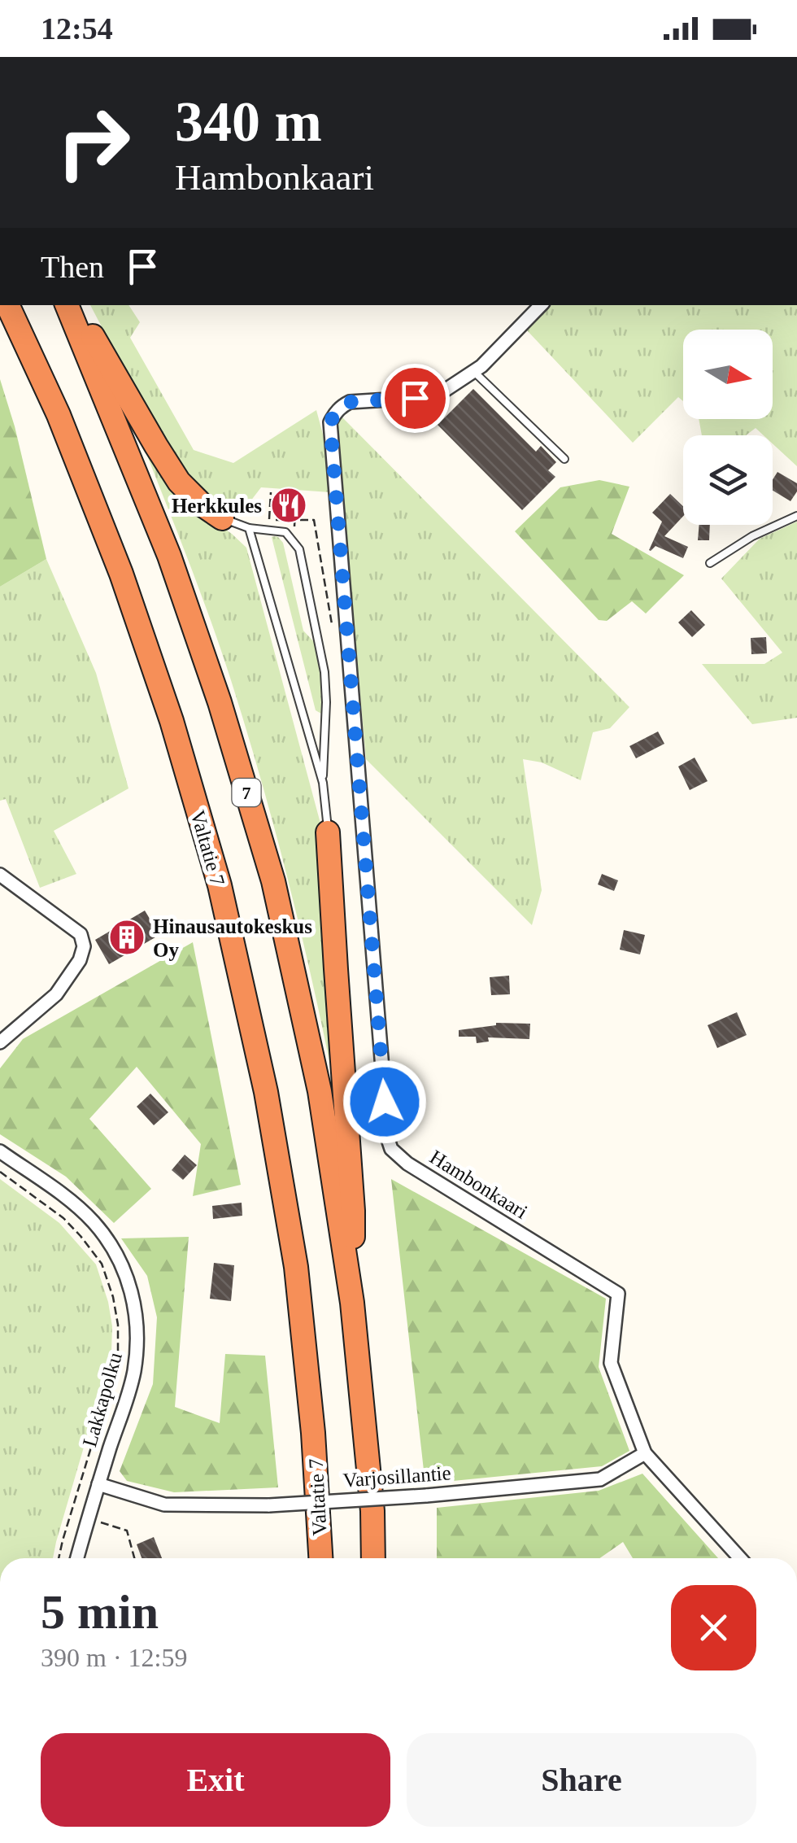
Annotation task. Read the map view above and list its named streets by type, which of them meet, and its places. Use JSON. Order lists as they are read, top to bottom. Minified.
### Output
{"streets":{"highway":["7","Valtatie 7"],"street":["Hambonkaari","Lakkapolku","Varjosillantie"]},"crossings":[["Hambonkaari","Varjosillantie"],["Lakkapolku","Varjosillantie"]],"places":{"restaurant":["Herkkules"],"building":["Hinausautokeskus Oy"]},"north":"right","page":{"status":"12:54","turn":["340 m","Hambonkaari"],"then":"Then","heading":["5 min","390 m · 12:59"],"buttons":["Exit","Share"]}}
